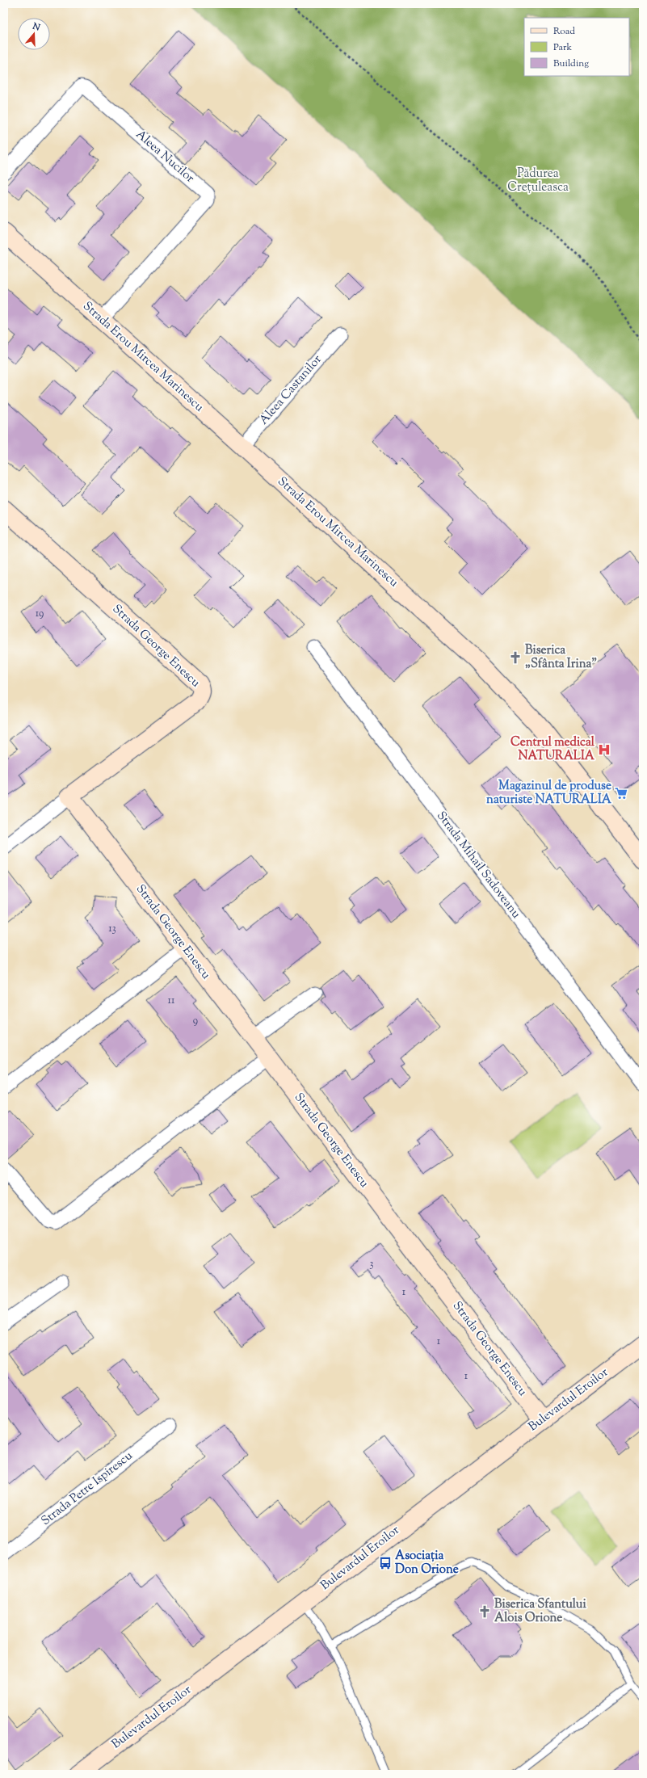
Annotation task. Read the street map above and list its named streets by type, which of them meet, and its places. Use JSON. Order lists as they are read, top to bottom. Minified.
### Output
{"streets":{"street":["Aleea Nucilor","Strada Erou Mircea Marinescu","Aleea Castanilor","Strada George Enescu","Strada Mihail Sadoveanu","Bulevardul Eroilor","Strada Petre Ispirescu"]},"crossings":[["Aleea Nucilor","Strada Erou Mircea Marinescu"],["Strada Erou Mircea Marinescu","Aleea Castanilor"],["Strada George Enescu","Bulevardul Eroilor"]],"parks":["Pădurea Crețuleasca"],"places":{"church":["Biserica „Sfânta Irina”","Biserica Sfantului Alois Orione"],"hospital":["Centrul medical NATURALIA"],"supermarket":["Magazinul de produse naturiste NATURALIA"],"bus stop":["Asociația Don Orione"]},"house_numbers":["19","13","11","9","3","1","1","1"],"legend":["Road","Park","Building"],"north":"top"}
